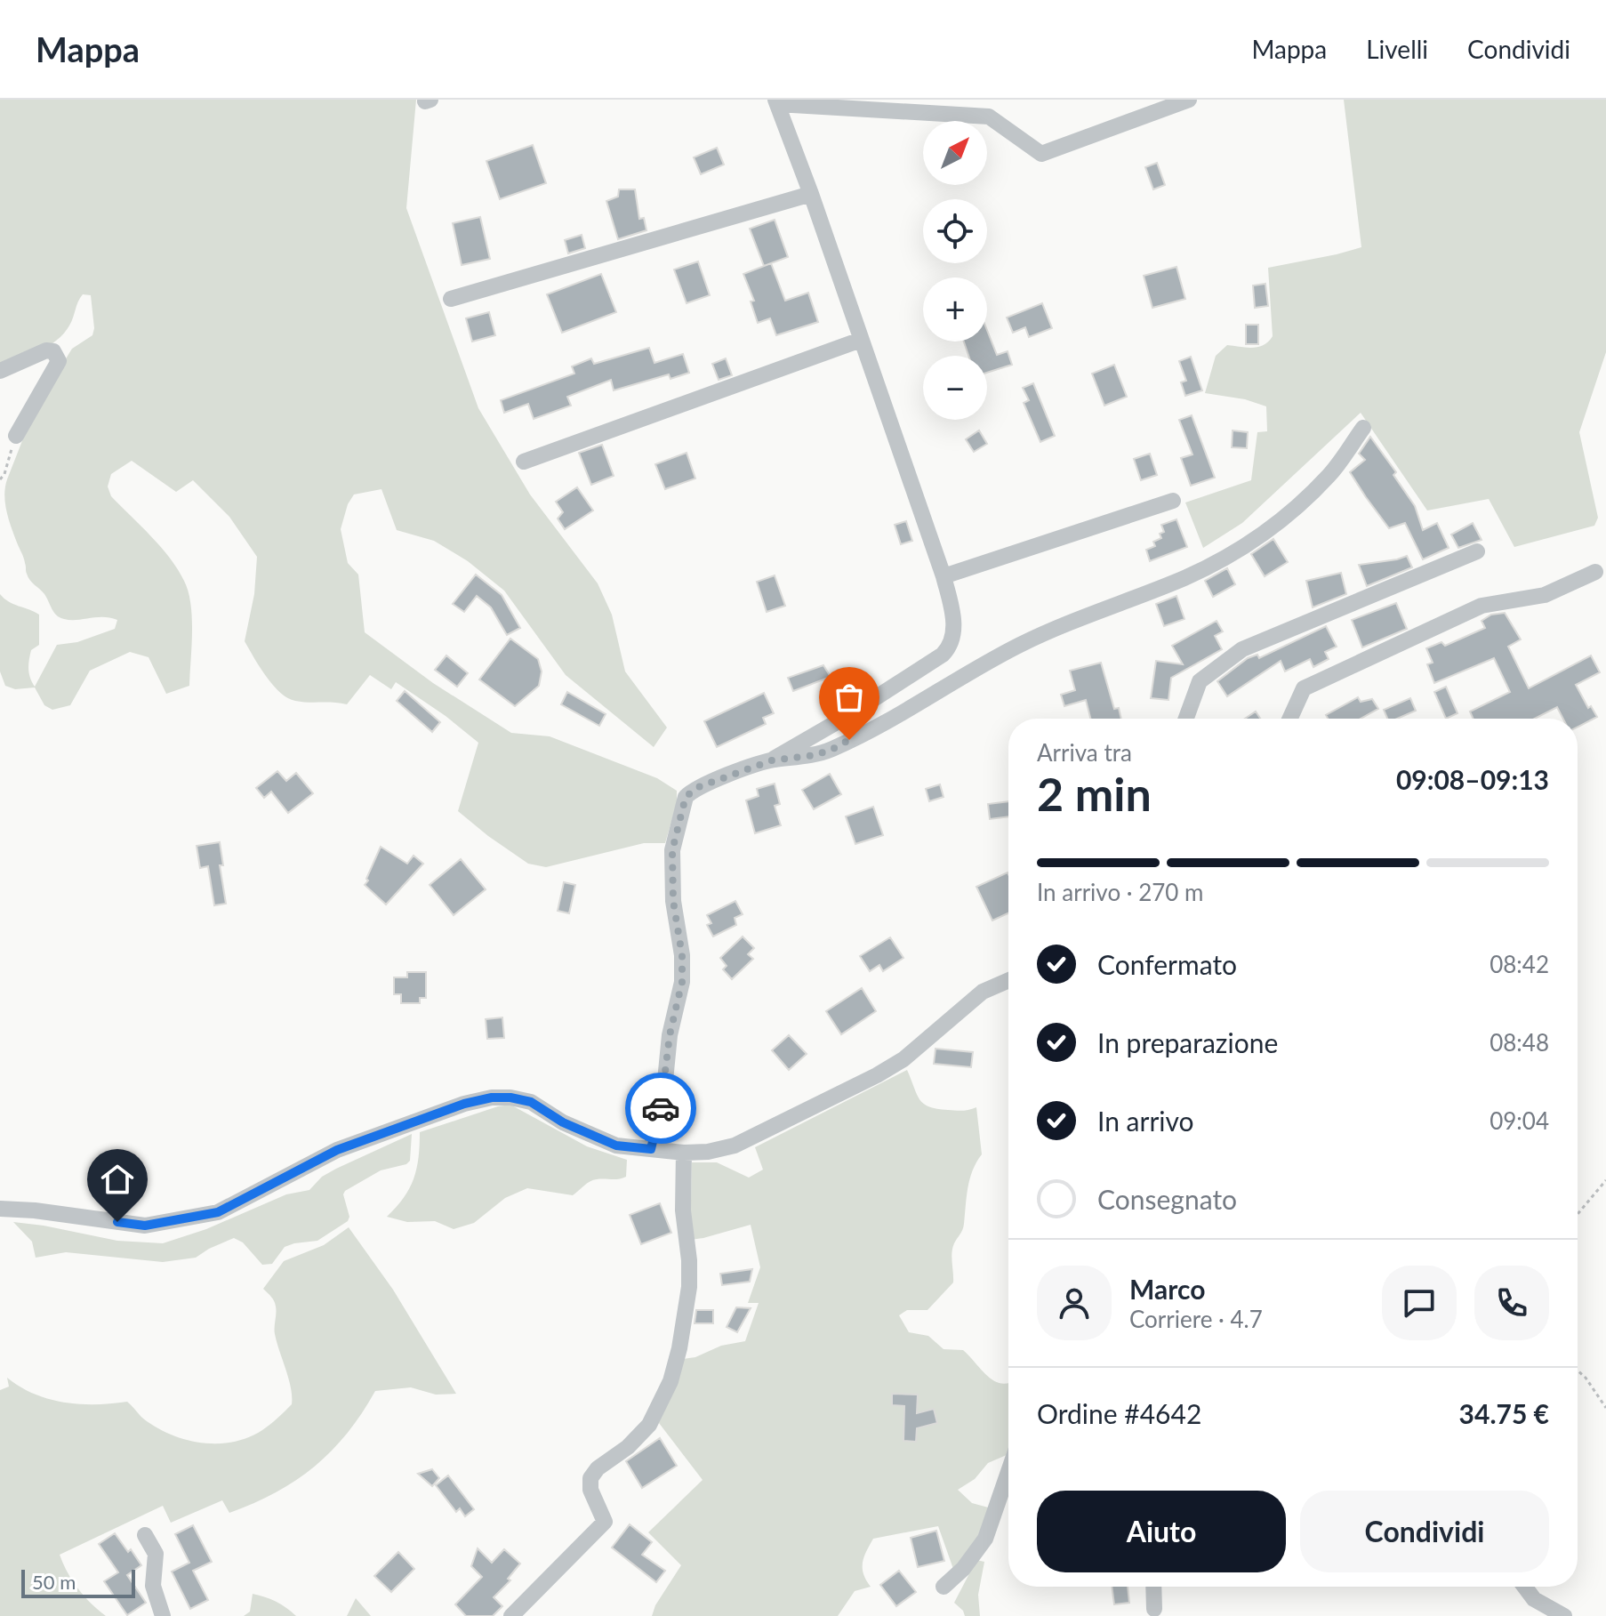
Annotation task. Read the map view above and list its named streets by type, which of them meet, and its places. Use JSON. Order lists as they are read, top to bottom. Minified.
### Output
{"scale_bar":"50 m","north":"top right","page":{"header":"Mappa","nav":["Mappa","Livelli","Condividi"],"map_buttons":["+","−"],"heading":["2 min","Arriva tra","09:08–09:13"],"panel":["Marco","Corriere · 4.7","Ordine #4642","34.75 €"],"bar":"In arrivo · 270 m","list":[["Confermato","08:42"],["In preparazione","08:48"],["In arrivo","09:04"],"Consegnato"],"buttons":["Aiuto","Condividi"],"scale":"50 m"}}
